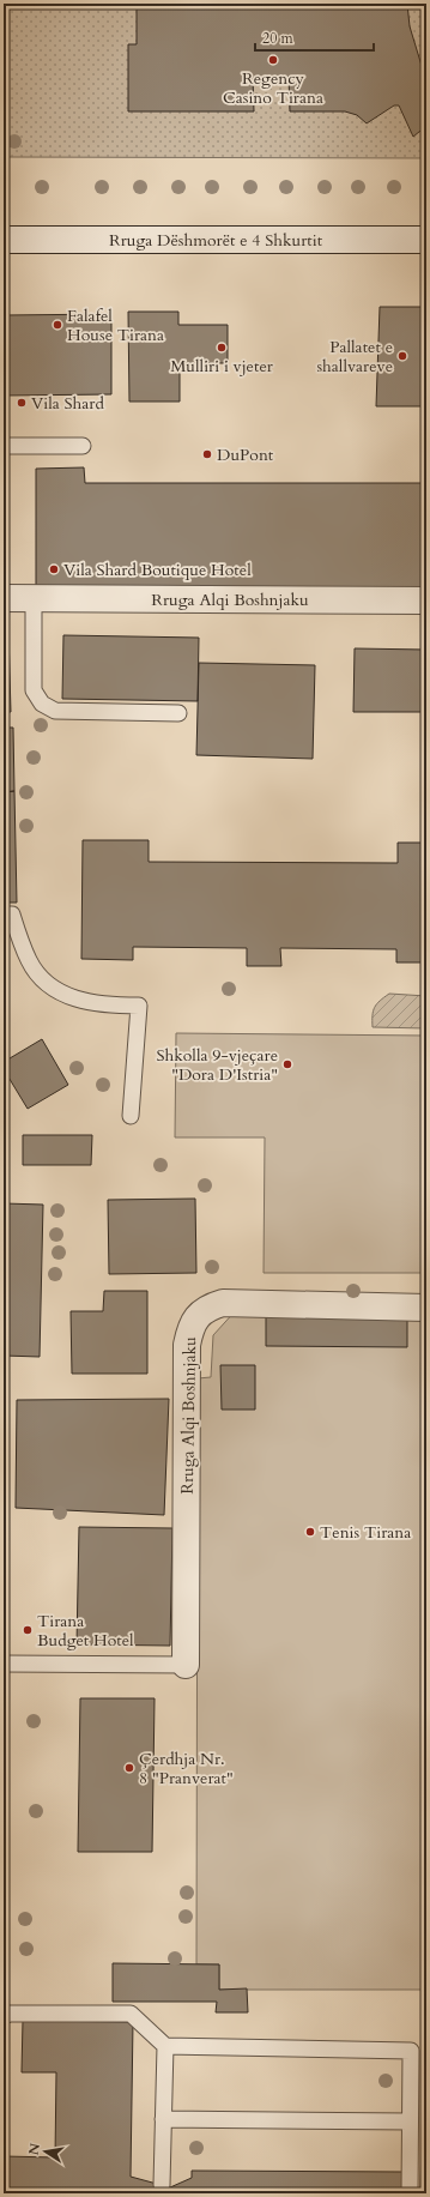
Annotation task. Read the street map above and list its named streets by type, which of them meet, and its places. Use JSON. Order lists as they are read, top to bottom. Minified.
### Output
{"streets":{"street":["Rruga Dëshmorët e 4 Shkurtit","Rruga Alqi Boshnjaku"]},"places":["Regency Casino Tirana","Falafel House Tirana","Mulliri i vjeter","Pallatet e shallvareve","Vila Shard","DuPont","Vila Shard Boutique Hotel","Shkolla 9-vjeçare \"Dora D'Istria\"","Tenis Tirana","Tirana Budget Hotel","Çerdhja Nr. 8 \"Pranverat\""],"scale_bar":"20 m","north":"left"}
